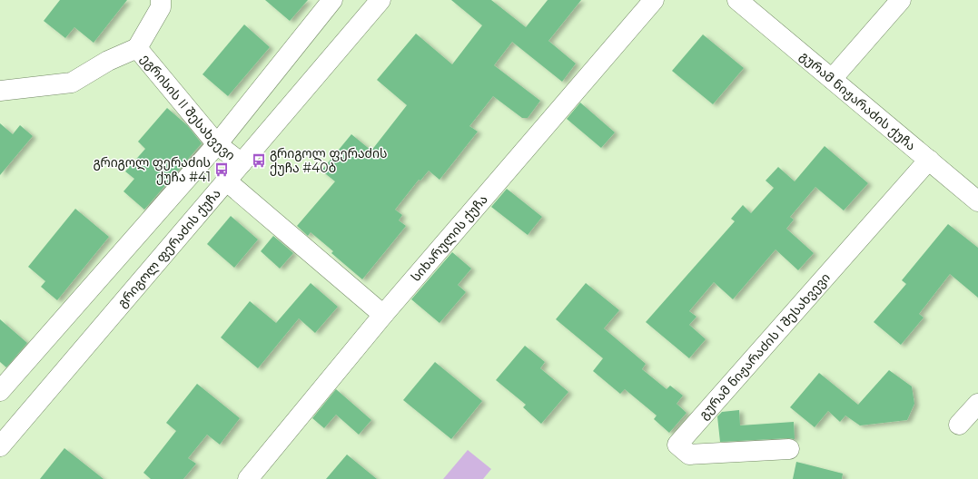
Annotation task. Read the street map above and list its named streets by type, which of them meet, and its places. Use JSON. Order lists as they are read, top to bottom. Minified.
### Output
{"streets":{"street":["გურამ ნიჟარაძის ქუჩა","ეგრისის II შესახვევი","სიხარულის ქუჩა","გრიგოლ ფერაძის ქუჩა","გურამ ნიჟარაძის I შესახვევი"]},"crossings":[["გურამ ნიჟარაძის ქუჩა","გურამ ნიჟარაძის I შესახვევი"],["ეგრისის II შესახვევი","გრიგოლ ფერაძის ქუჩა"]],"places":{"bus stop":["გრიგოლ ფერაძის ქუჩა #40ბ","გრიგოლ ფერაძის ქუჩა #41"]}}
